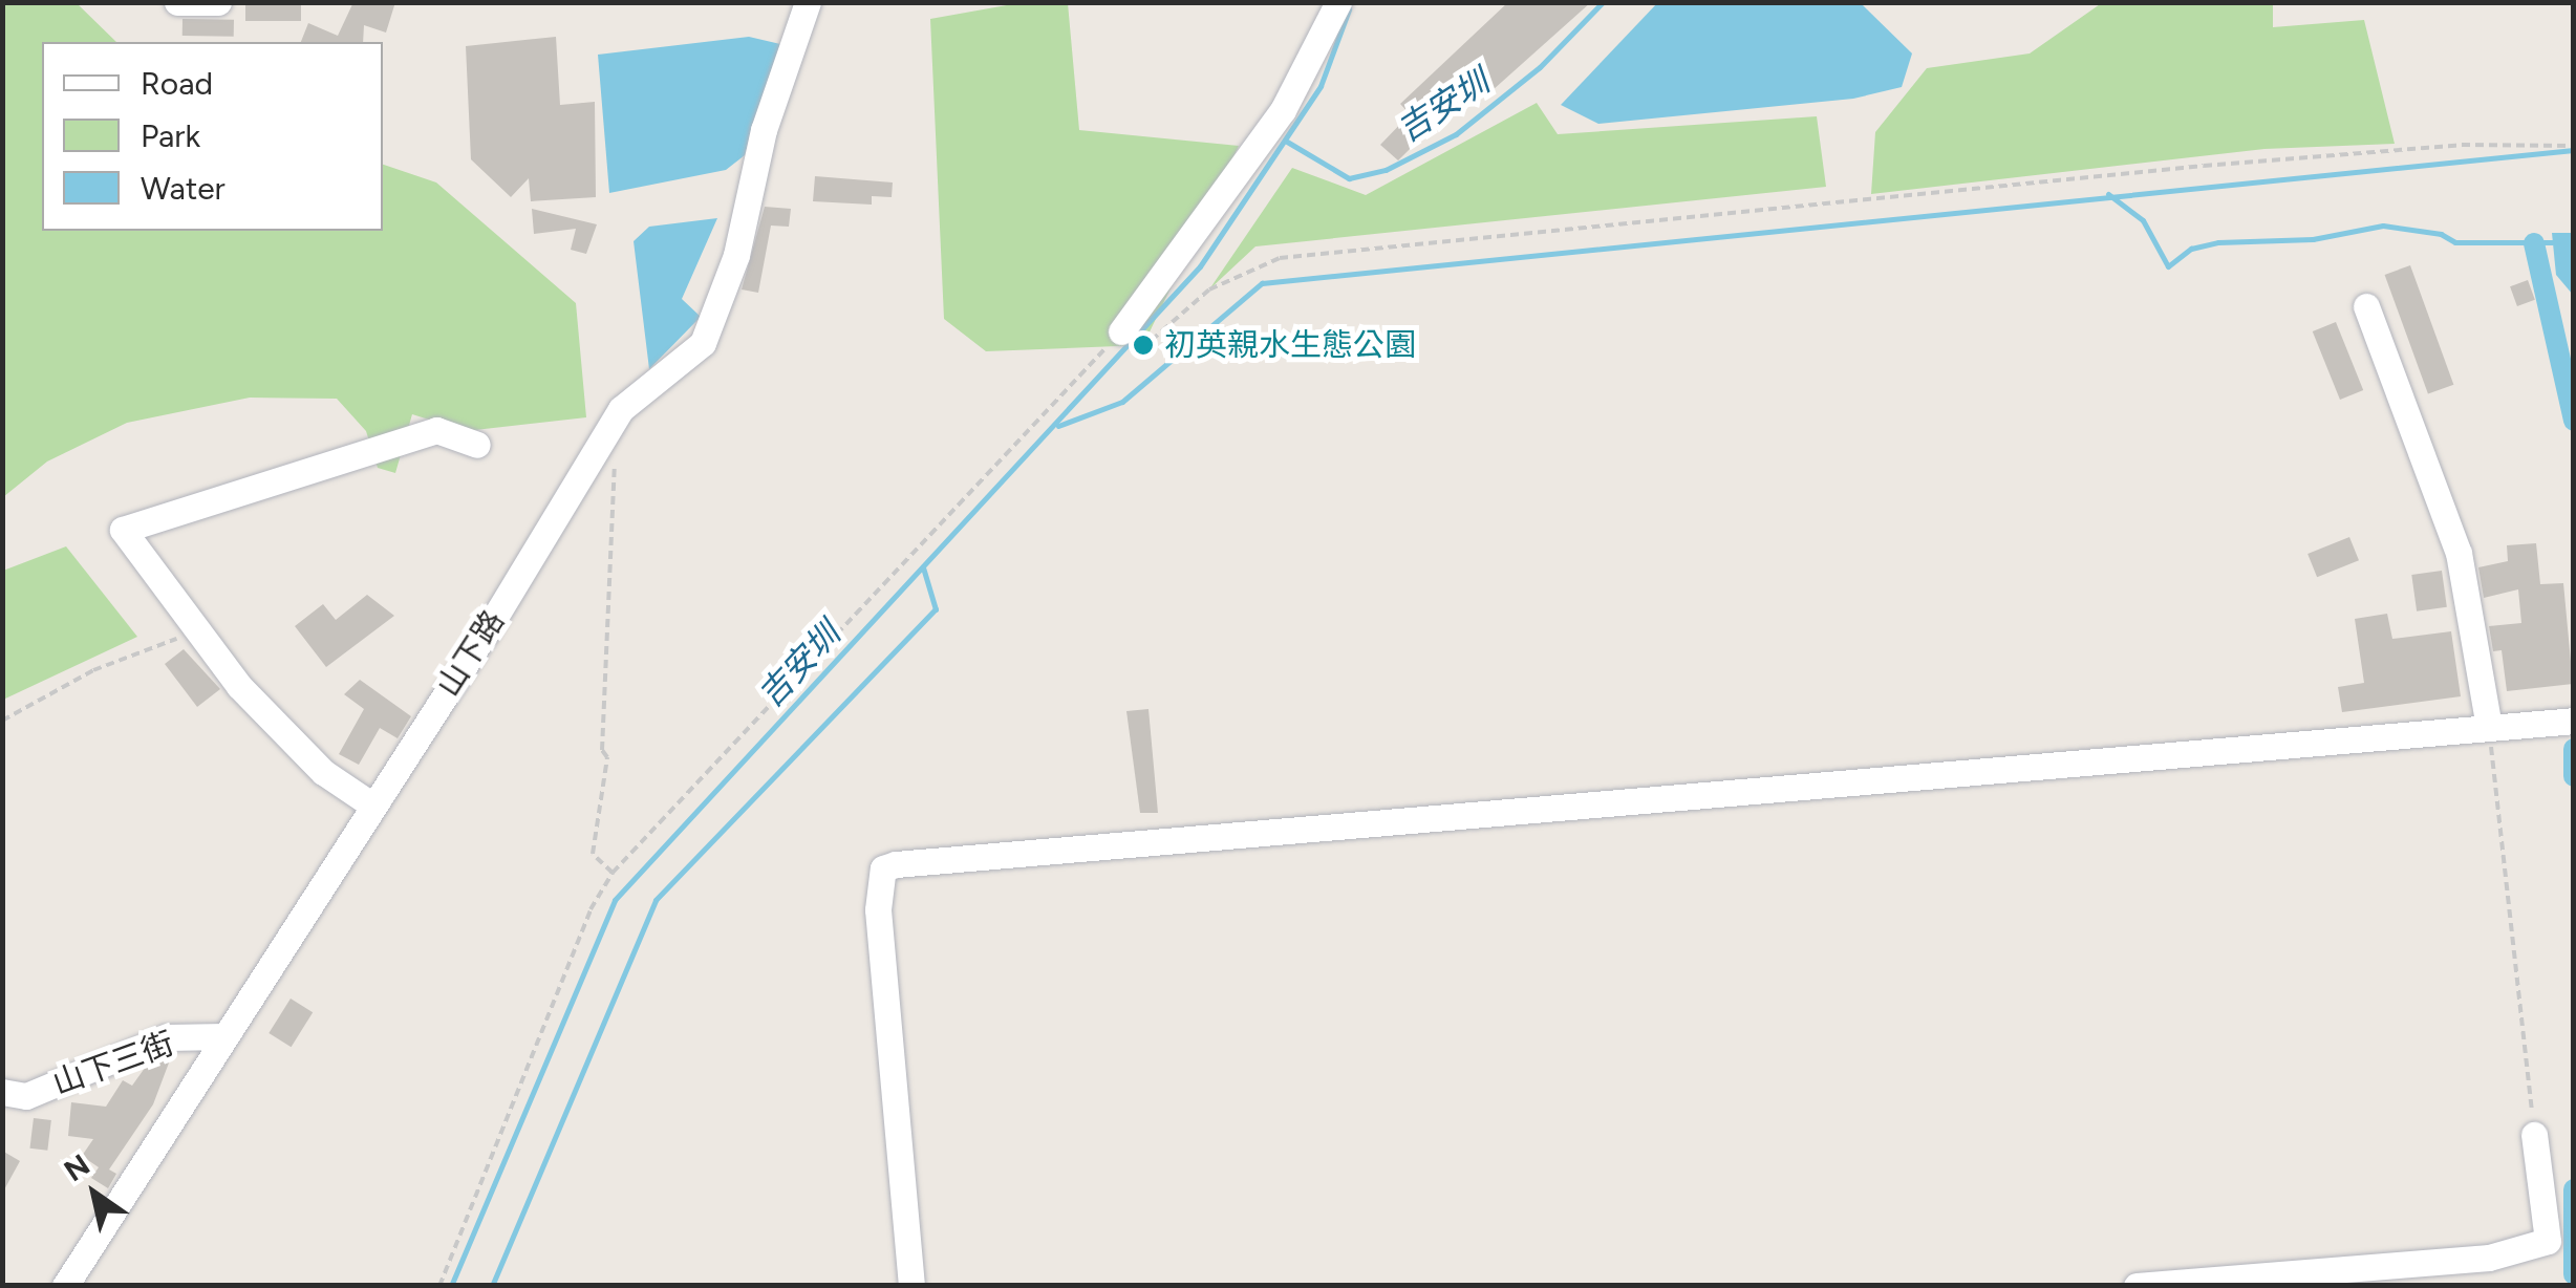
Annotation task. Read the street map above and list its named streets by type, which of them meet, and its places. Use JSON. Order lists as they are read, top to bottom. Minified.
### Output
{"streets":{"street":["山下路","山下三街"]},"crossings":[["山下路","山下三街"]],"water":["吉安圳"],"places":["初英親水生態公園"],"legend":["Road","Park","Water"],"north":"top left"}
